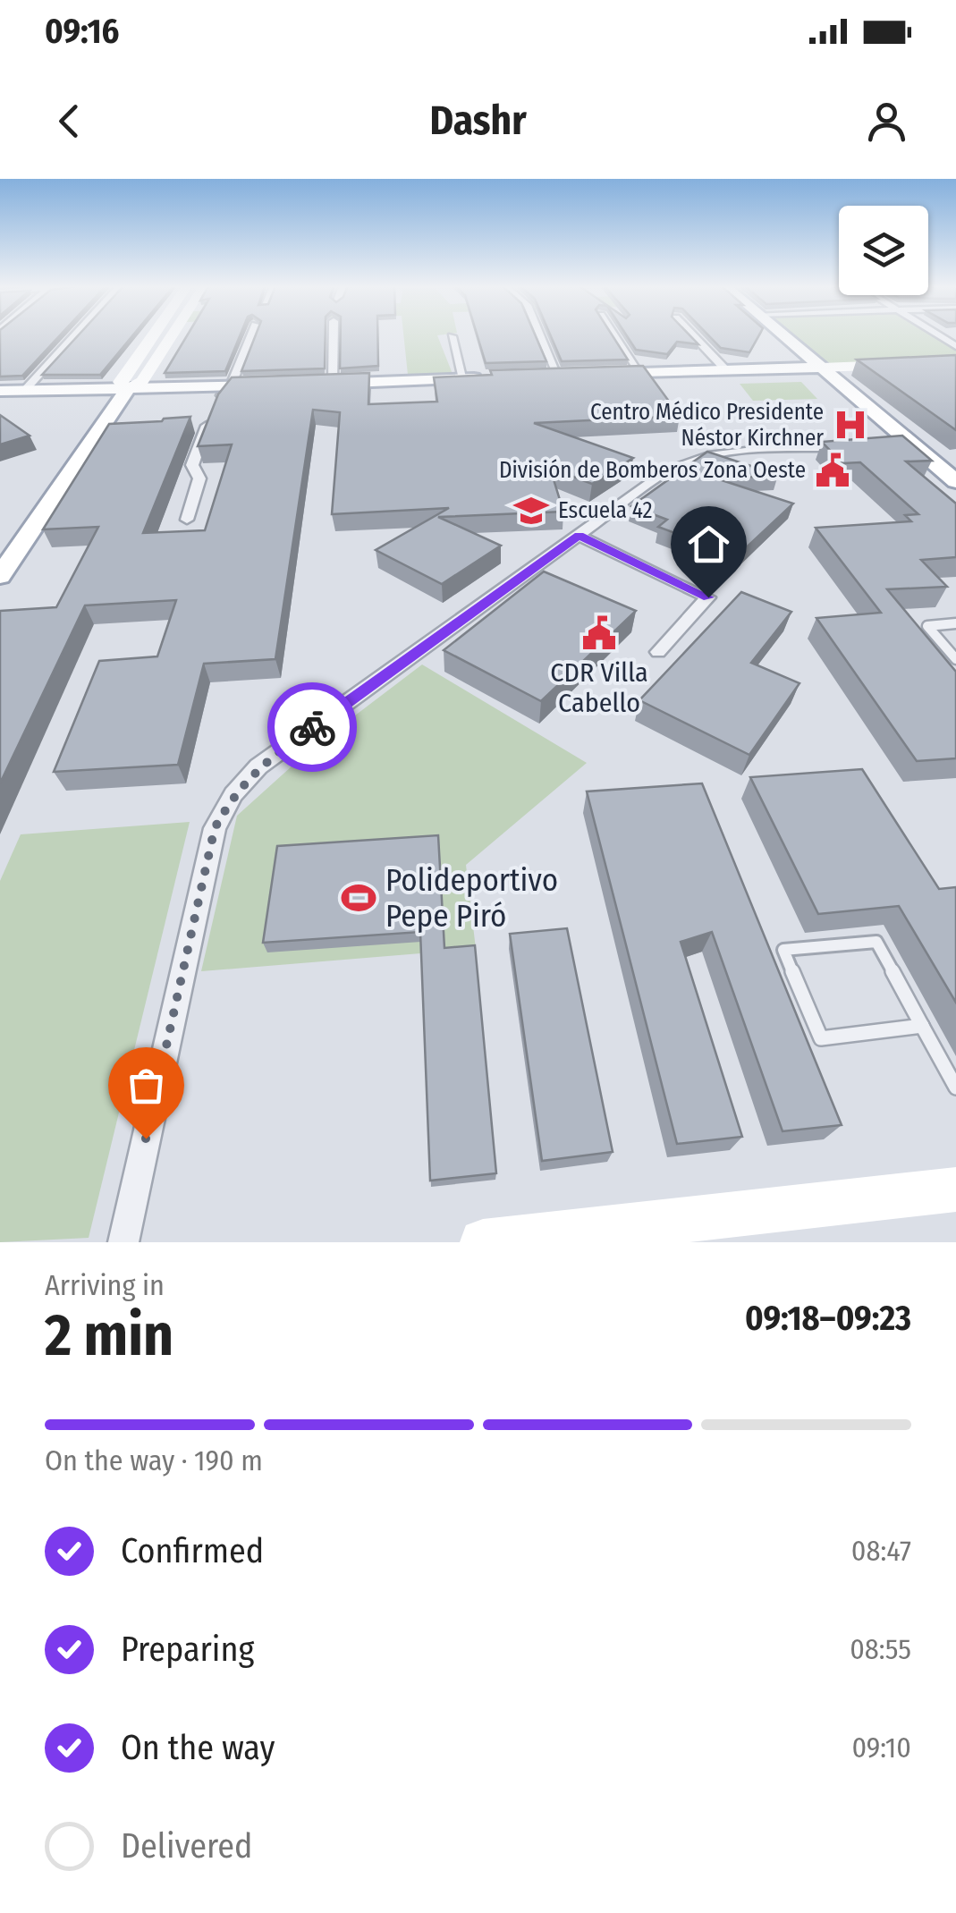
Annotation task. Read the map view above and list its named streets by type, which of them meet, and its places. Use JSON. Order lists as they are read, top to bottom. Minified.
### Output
{"places":{"hospital":["Centro Médico Presidente Néstor Kirchner"],"public building":["División de Bomberos Zona Oeste","CDR Villa Cabello"],"school or university":["Escuela 42"],"sports":["Polideportivo Pepe Piró"]},"page":{"status":"09:16","header":"Dashr","heading":["2 min","Arriving in","09:18–09:23"],"bar":"On the way · 190 m","list":[["Confirmed","08:47"],["Preparing","08:55"],["On the way","09:10"],"Delivered"]}}
